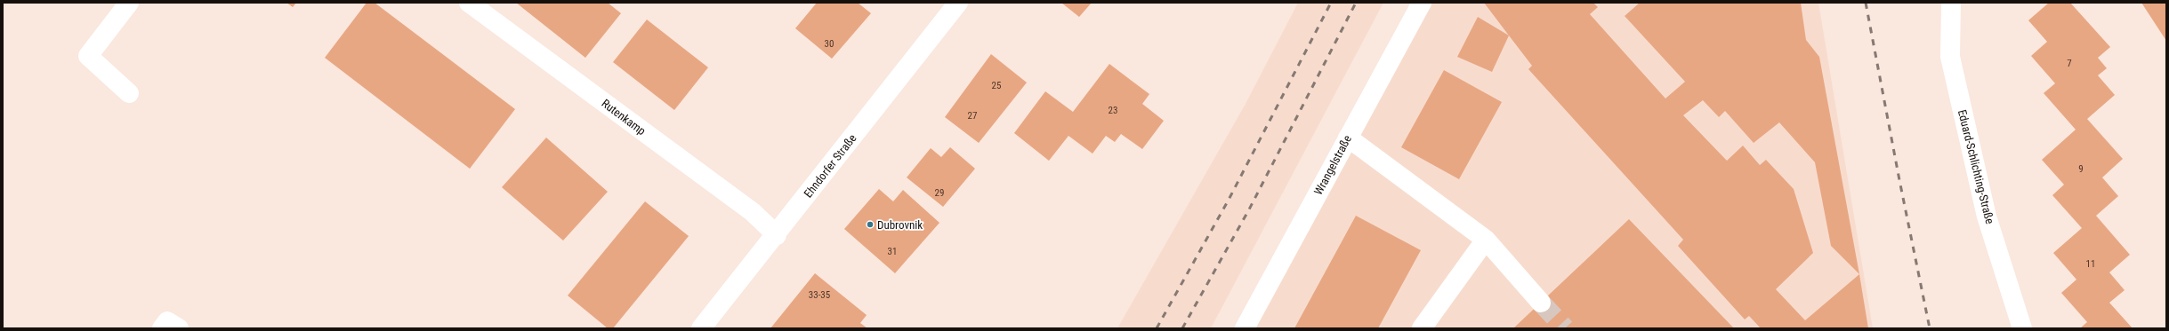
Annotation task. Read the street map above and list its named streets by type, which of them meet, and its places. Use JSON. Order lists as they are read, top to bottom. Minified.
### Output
{"streets":{"street":["Rutenkamp","Wrangelstraße","Ehndorfer Straße","Eduard-Schlichting-Straße"]},"crossings":[["Rutenkamp","Ehndorfer Straße"]],"places":["Dubrovnik"],"house_numbers":["30","7","25","23","27","9","29","31","11","33-35"]}
